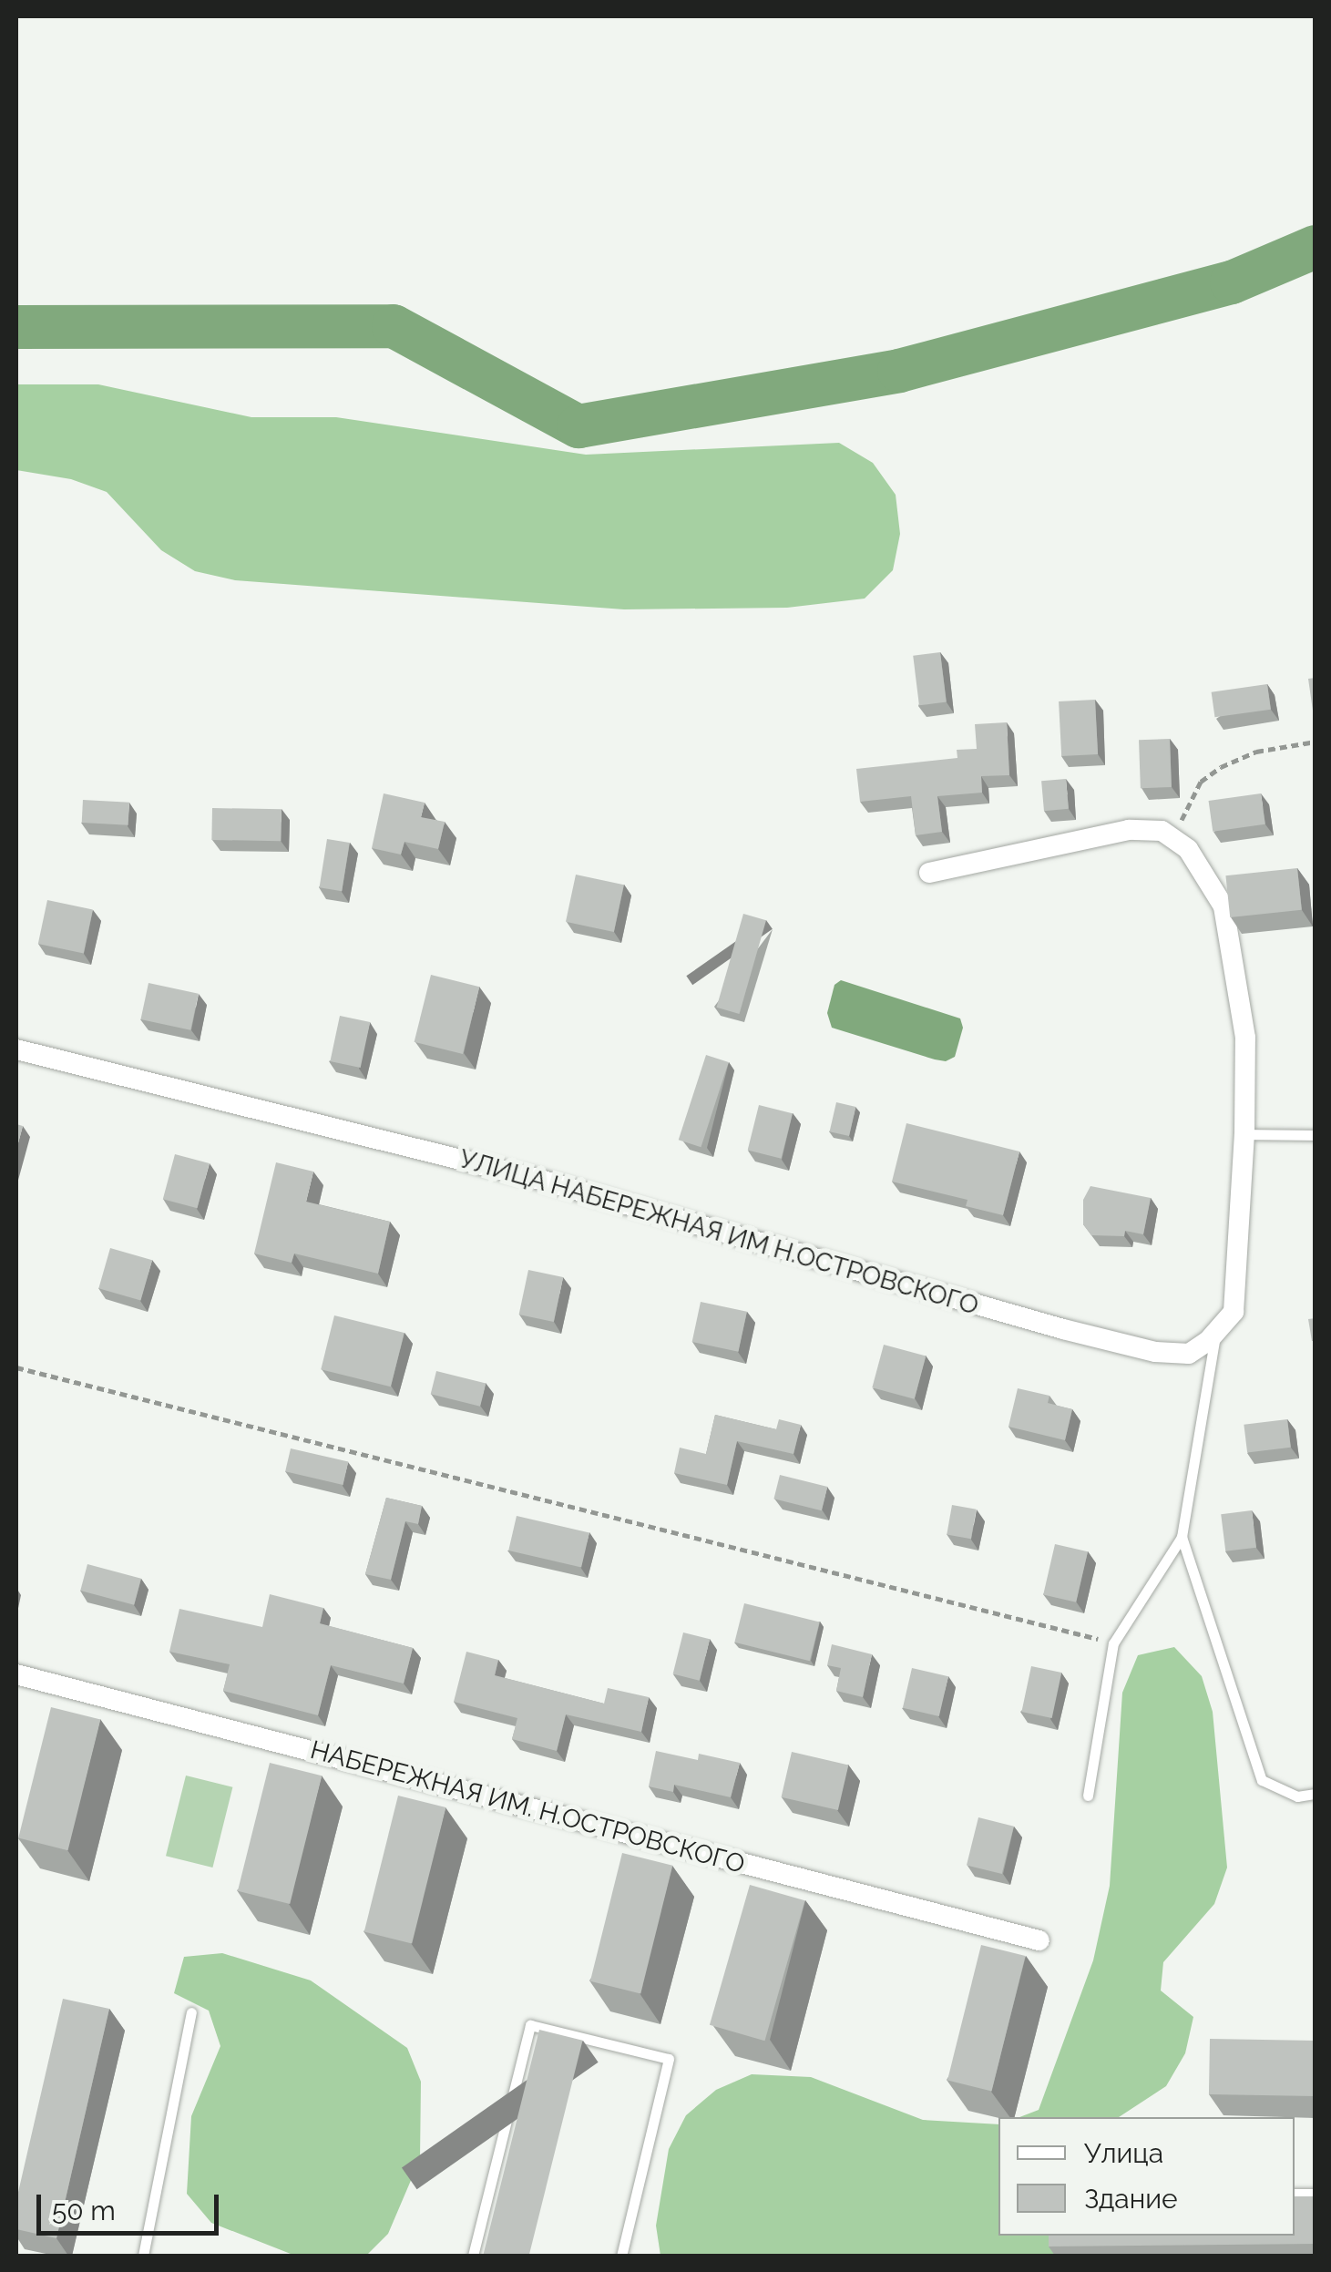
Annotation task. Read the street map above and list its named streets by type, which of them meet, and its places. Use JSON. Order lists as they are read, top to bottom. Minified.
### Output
{"streets":{"street":["УЛИЦА НАБЕРЕЖНАЯ ИМ Н.ОСТРОВСКОГО","НАБЕРЕЖНАЯ ИМ. Н.ОСТРОВСКОГО"]},"legend":["Улица","Здание"],"scale_bar":"50 m"}
